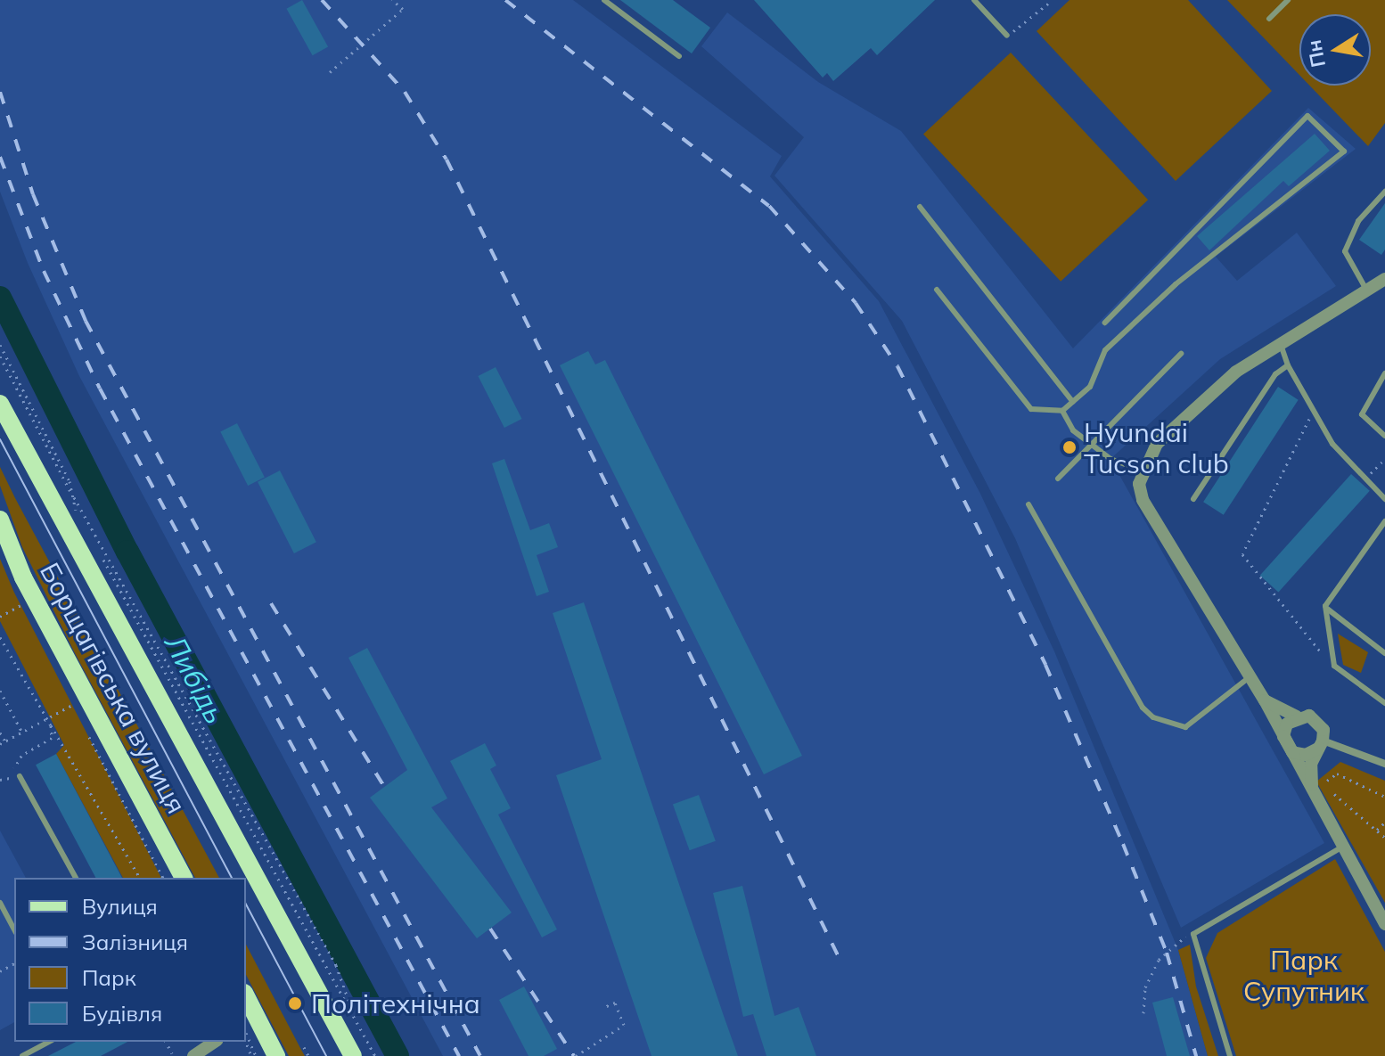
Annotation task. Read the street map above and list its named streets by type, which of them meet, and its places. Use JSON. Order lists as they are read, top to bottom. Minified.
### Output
{"streets":{"main road":["Борщагівська вулиця"]},"water":["Либідь"],"parks":["Парк Супутник"],"places":["Hyundai Tucson club","Політехнічна"],"legend":["Вулиця","Залізниця","Парк","Будівля"],"north":"left"}
